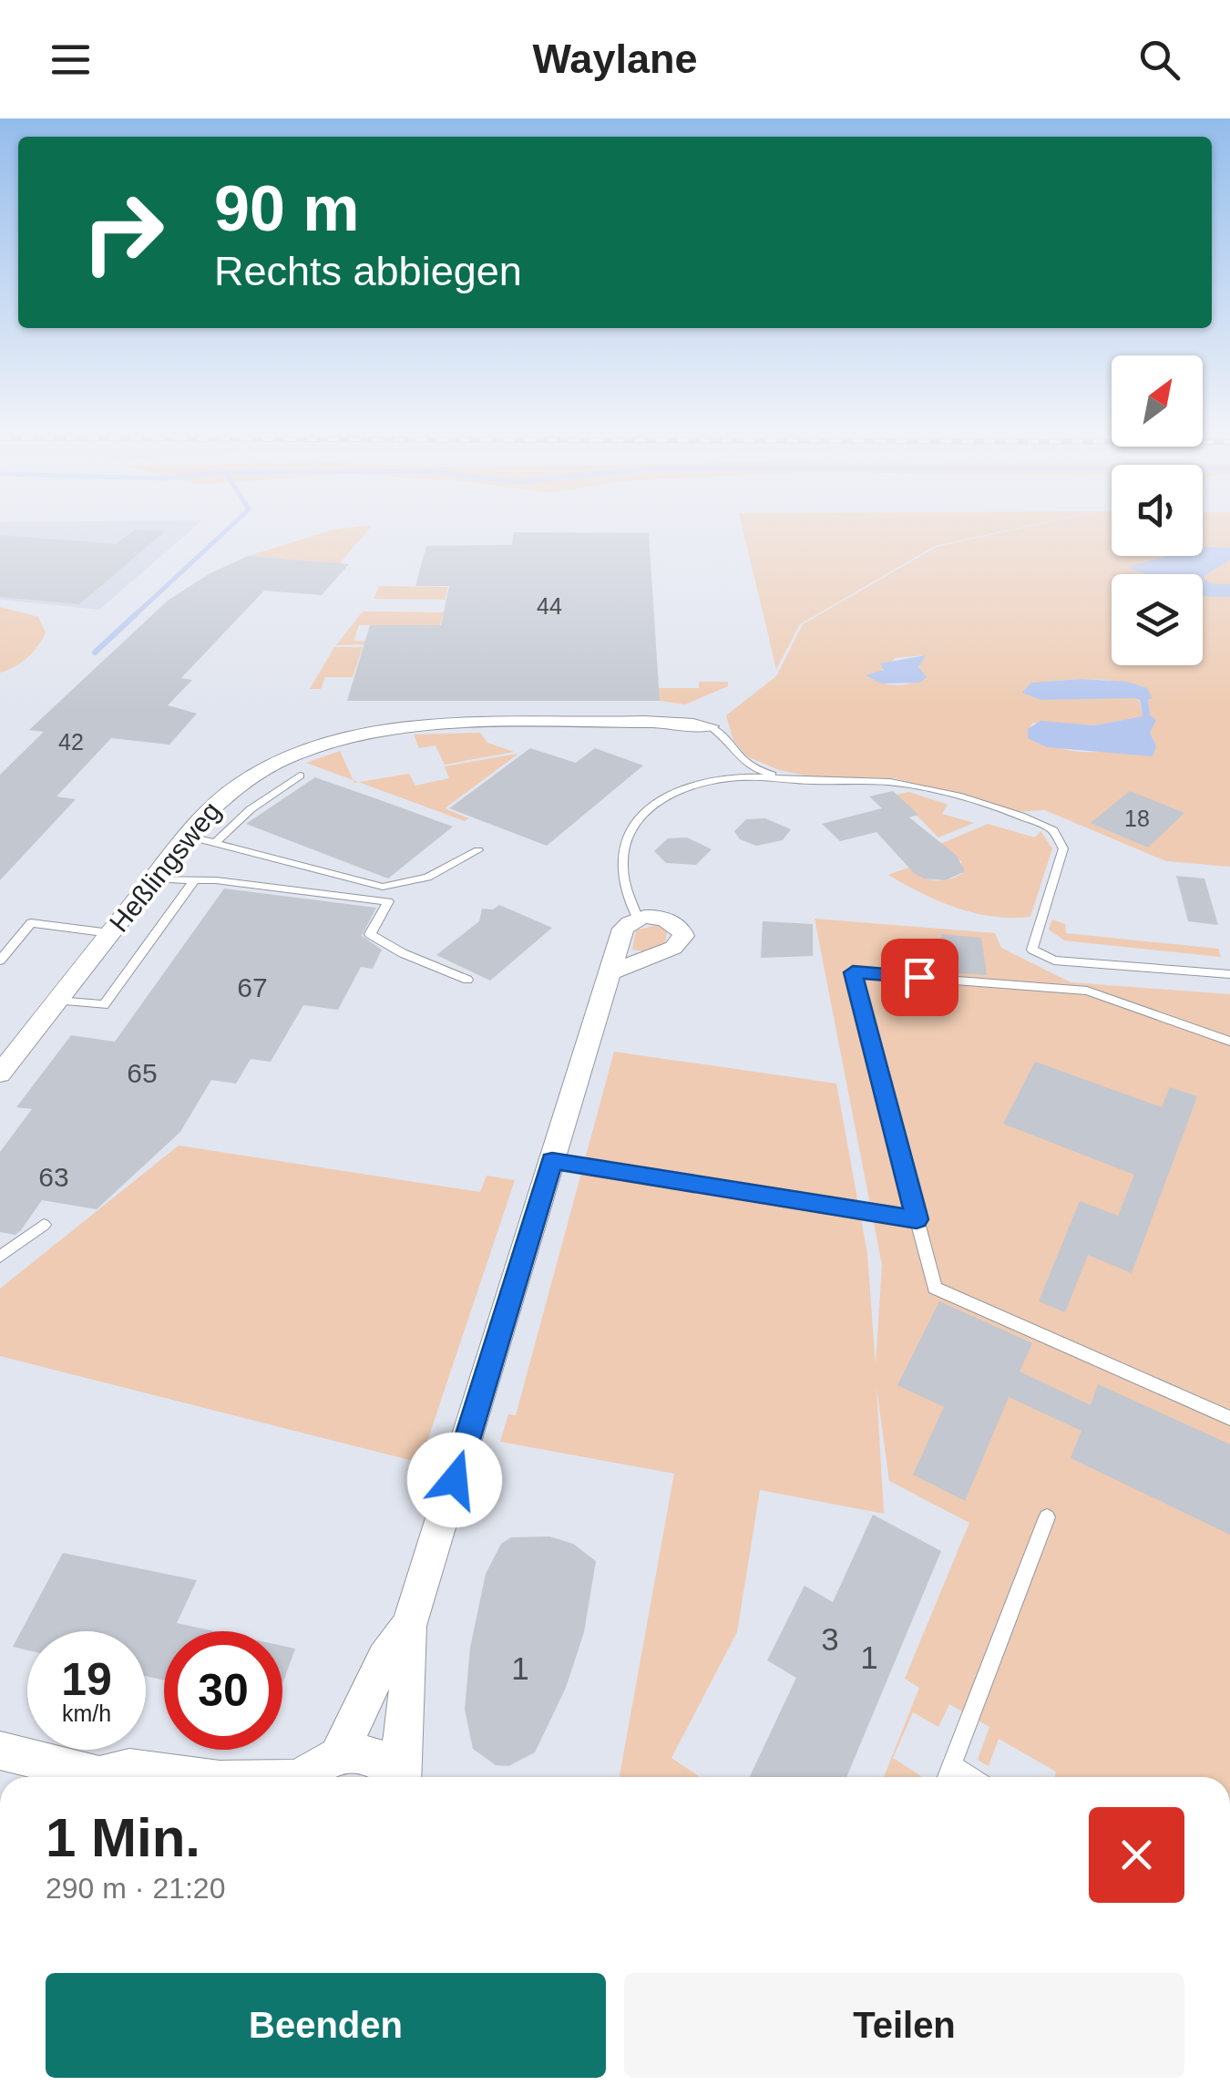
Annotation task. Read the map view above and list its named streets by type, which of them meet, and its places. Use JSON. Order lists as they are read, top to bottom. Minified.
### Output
{"streets":{"street":["Heßlingsweg"]},"house_numbers":["44","42","18","67","65","63","3","1","1"],"north":"top right","page":{"header":"Waylane","turn":["90 m","Rechts abbiegen"],"speed":"19 km/h","limit":"30","heading":["1 Min.","290 m · 21:20"],"buttons":["Beenden","Teilen"]}}
